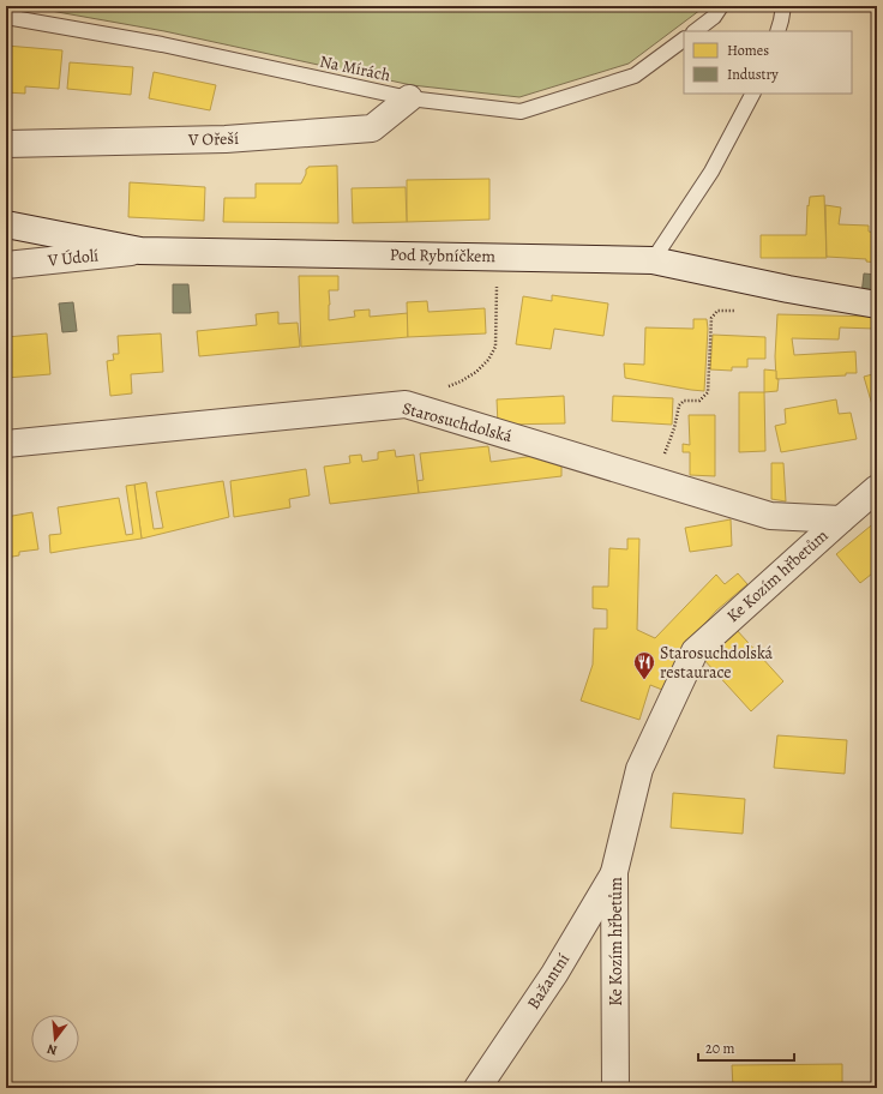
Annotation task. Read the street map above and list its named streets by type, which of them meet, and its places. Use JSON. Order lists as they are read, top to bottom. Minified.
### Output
{"streets":{"street":["V Ořeší","Pod Rybníčkem","V Údolí","Starosuchdolská","Ke Kozím hřbetům","Bažantní"],"lane":["Na Mírách"]},"crossings":[["Na Mírách","V Ořeší"],["Pod Rybníčkem","V Údolí"],["Starosuchdolská","Ke Kozím hřbetům"],["Ke Kozím hřbetům","Bažantní"]],"places":{"restaurant":["Starosuchdolská restaurace"]},"legend":["Homes","Industry"],"scale_bar":"20 m","north":"bottom"}
